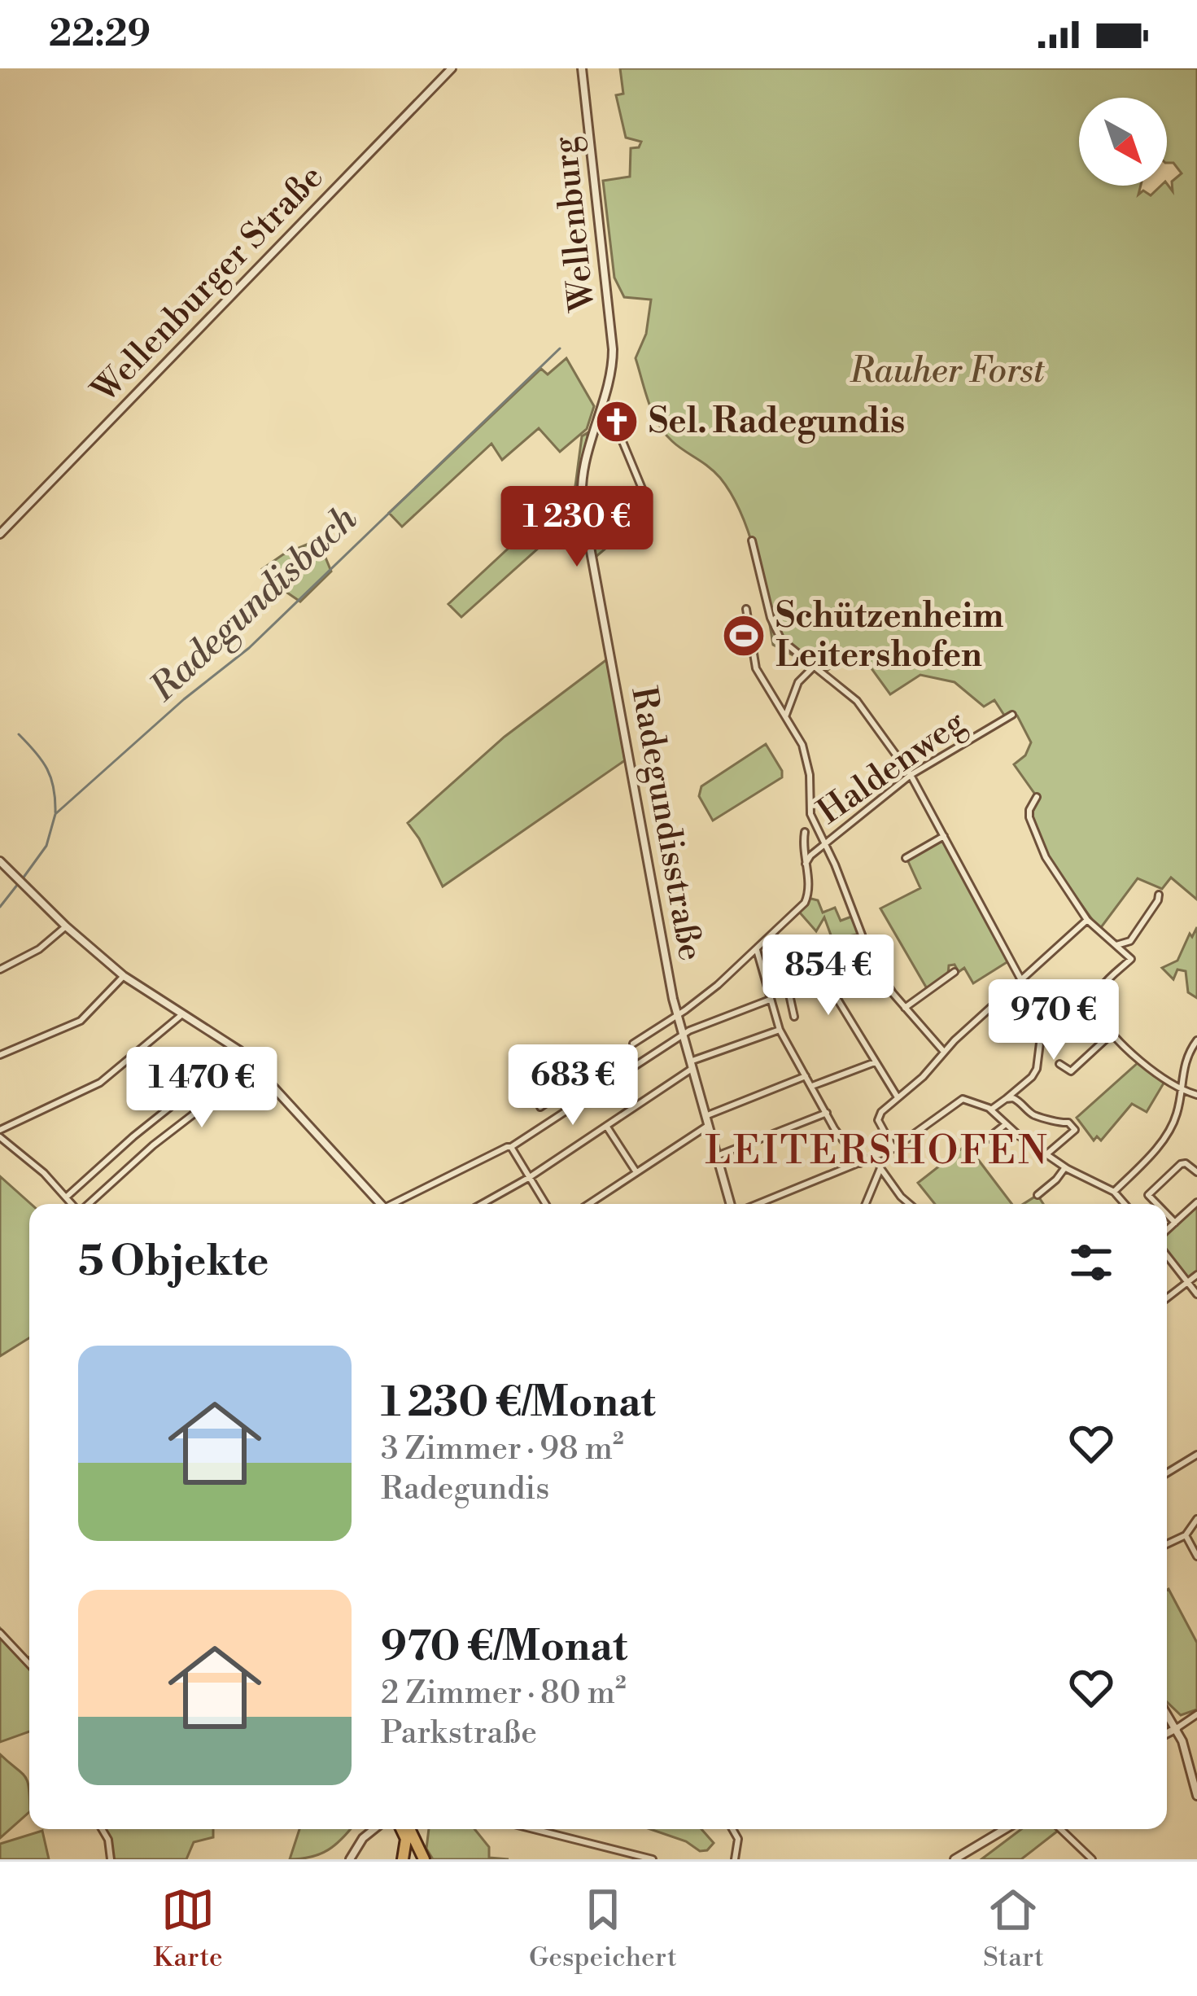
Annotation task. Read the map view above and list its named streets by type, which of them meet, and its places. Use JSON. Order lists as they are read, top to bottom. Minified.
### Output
{"streets":{"street":["Wellenburg","Wellenburger Straße","Haldenweg","Radegundisstraße"]},"crossings":[["Wellenburg","Radegundisstraße"]],"districts":["LEITERSHOFEN"],"water":["Radegundisbach"],"parks":["Rauher Forst"],"places":{"church":["Sel. Radegundis"],"sports":["Schützenheim Leitershofen"]},"north":"bottom right","page":{"status":"22:29","price":["1 230 €","854 €","970 €","683 €","1 470 €"],"heading":"5 Objekte","list":[{"name":"1 230 €/Monat","note":"3 Zimmer · 98 m² · Radegundis"},{"name":"970 €/Monat","note":"2 Zimmer · 80 m² · Parkstraße"}],"tabs":["Karte","Gespeichert","Start"]}}
